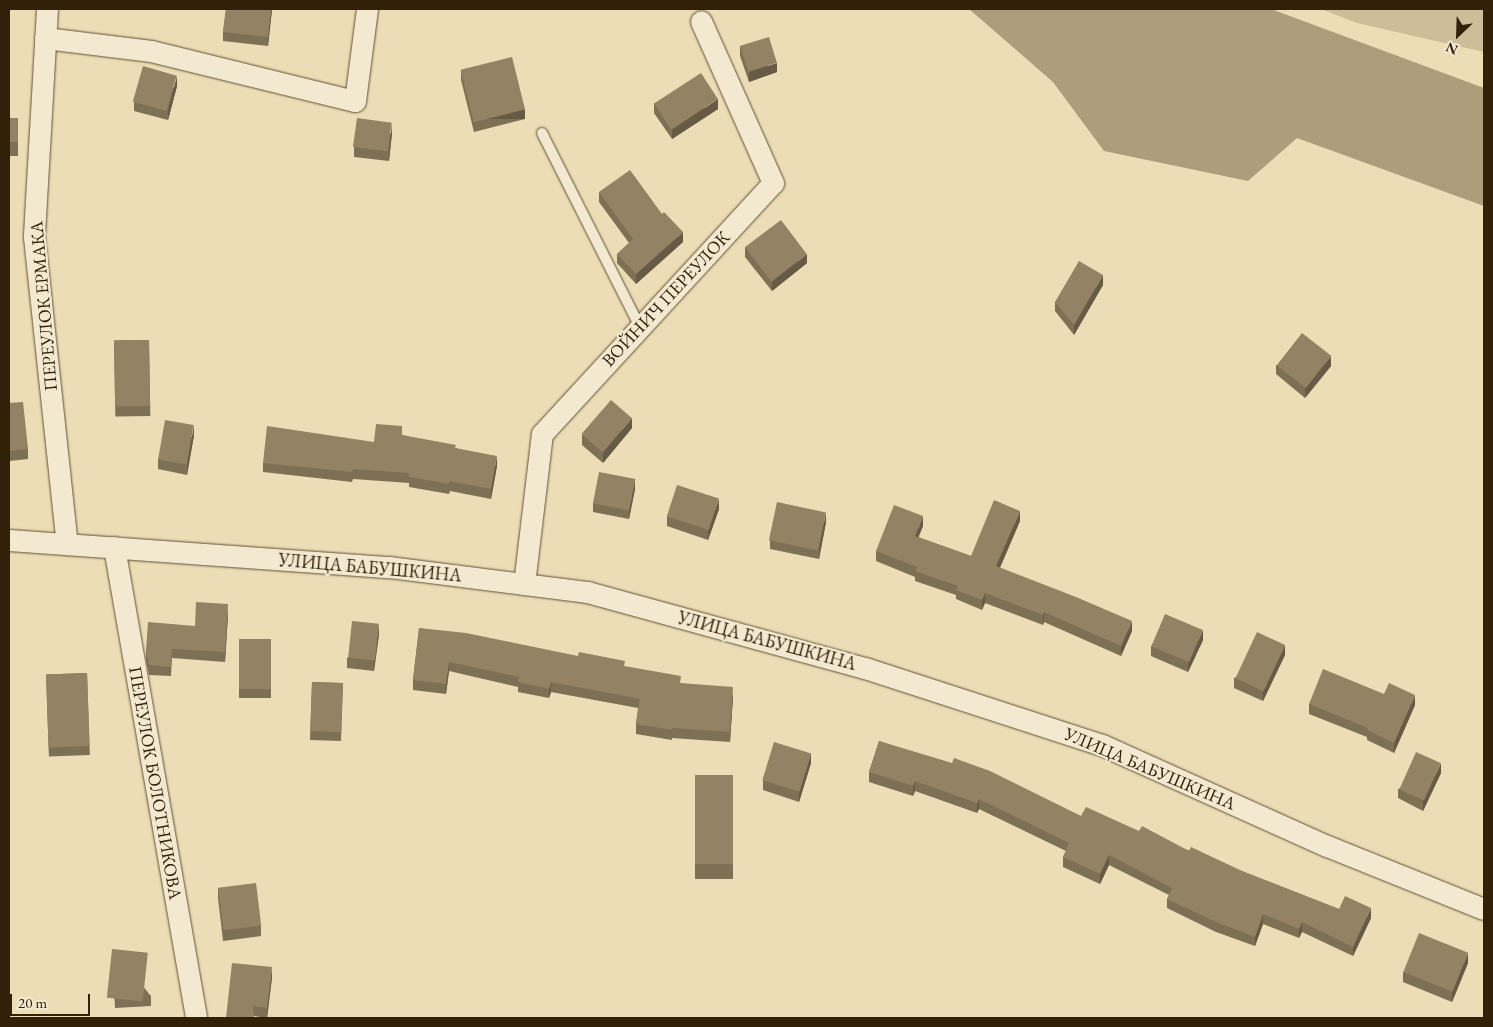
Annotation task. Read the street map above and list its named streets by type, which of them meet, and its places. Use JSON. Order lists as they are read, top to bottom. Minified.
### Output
{"streets":{"street":["ВОЙНИЧ ПЕРЕУЛОК","ПЕРЕУЛОК ЕРМАКА","УЛИЦА БАБУШКИНА","ПЕРЕУЛОК БОЛОТНИКОВА"]},"crossings":[["ВОЙНИЧ ПЕРЕУЛОК","УЛИЦА БАБУШКИНА"],["ПЕРЕУЛОК ЕРМАКА","УЛИЦА БАБУШКИНА"],["УЛИЦА БАБУШКИНА","ПЕРЕУЛОК БОЛОТНИКОВА"]],"scale_bar":"20 m","north":"bottom left"}
